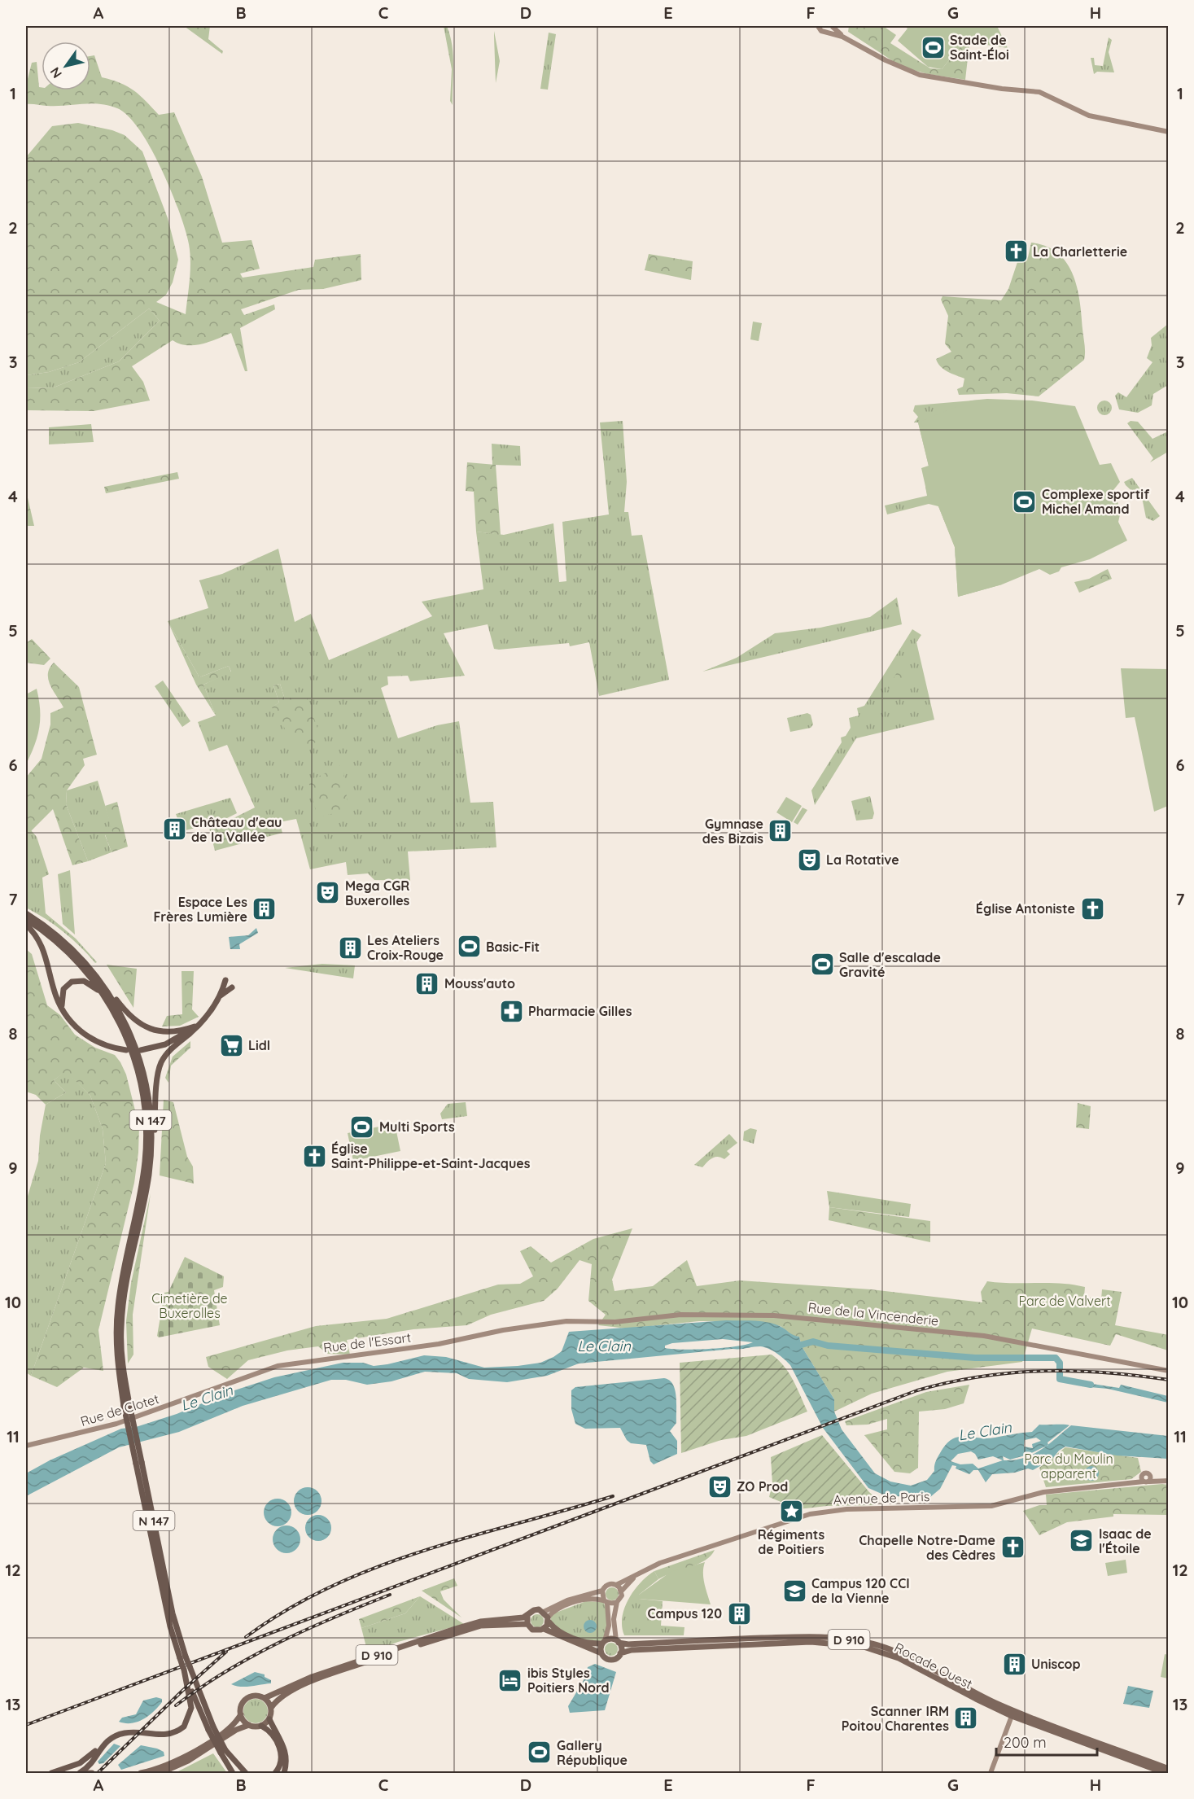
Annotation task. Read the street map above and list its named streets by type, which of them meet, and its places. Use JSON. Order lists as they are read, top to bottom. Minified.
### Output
{"streets":{"highway":["N 147"],"main road":["Rue de la Vincenderie","Rue de l'Essart","Rue de Clotet","Avenue de Paris","D 910","Rocade Ouest"]},"crossings":[["Rue de la Vincenderie","Rue de l'Essart"],["Rue de l'Essart","Rue de Clotet"],["D 910","Rocade Ouest"]],"water":["Le Clain"],"parks":["Cimetière de Buxerolles","Parc de Valvert","Parc du Moulin apparent"],"places":{"sports":["Stade de Saint-Éloi","Complexe sportif Michel Amand","Basic-Fit","Salle d'escalade Gravité","Multi Sports","Gallery République"],"church":["La Charletterie","Église Antoniste","Église Saint-Philippe-et-Saint-Jacques","Chapelle Notre-Dame des Cèdres"],"building":["Château d'eau de la Vallée","Gymnase des Bizais","Espace Les Frères Lumière","Les Ateliers Croix-Rouge","Mouss'auto","Campus 120","Uniscop","Scanner IRM Poitou Charentes"],"theatre":["La Rotative","Mega CGR Buxerolles","ZO Prod"],"pharmacy":["Pharmacie Gilles"],"supermarket":["Lidl"],"place":["Régiments de Poitiers"],"school or university":["Isaac de l'Étoile","Campus 120 CCI de la Vienne"],"hotel":["ibis Styles Poitiers Nord"]},"scale_bar":"200 m","north":"bottom left","grid":{"columns":["A","B","C","D","E","F","G","H"],"rows":["1","2","3","4","5","6","7","8","9","10","11","12","13"]}}
